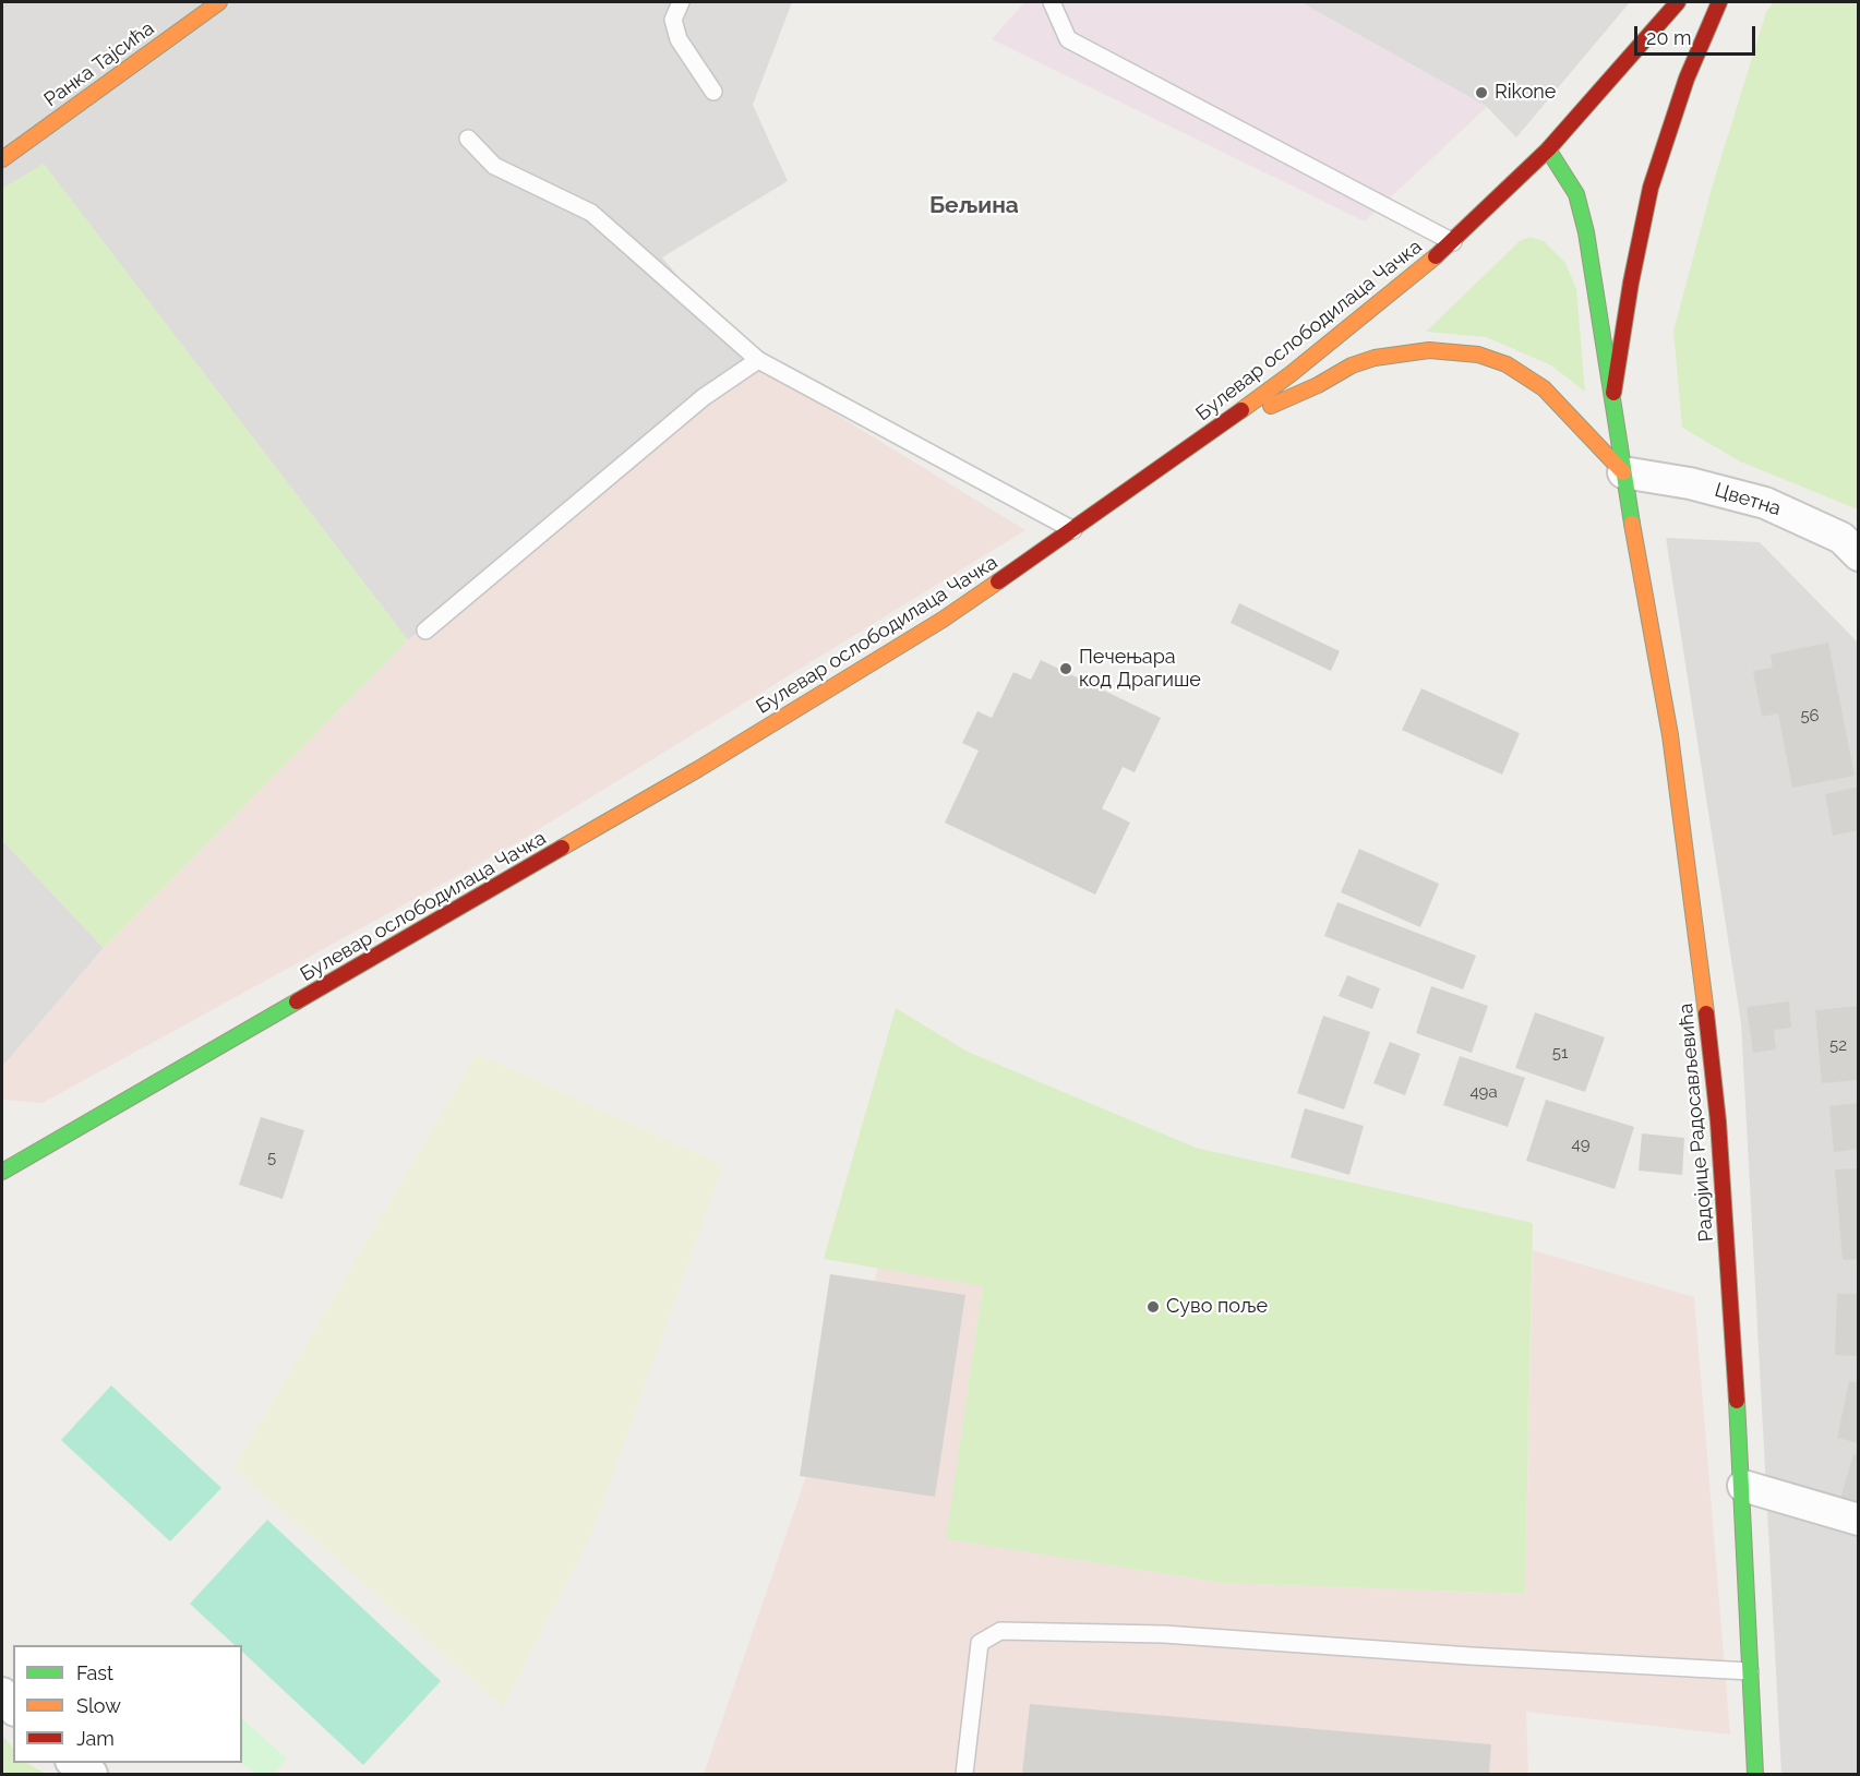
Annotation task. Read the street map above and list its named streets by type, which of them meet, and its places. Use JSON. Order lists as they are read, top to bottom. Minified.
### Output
{"streets":{"main road":["Ранка Тајсића","Булевар ослободилаца Чачка","Радојице Радосављевића"],"street":["Цветна"]},"crossings":[["Цветна","Радојице Радосављевића"]],"districts":["Бељина"],"places":["Rikone","Печењара код Драгише","Суво поље"],"house_numbers":["56","52","51","49a","49","5"],"legend":["Fast","Slow","Jam"],"scale_bar":"20 m"}
